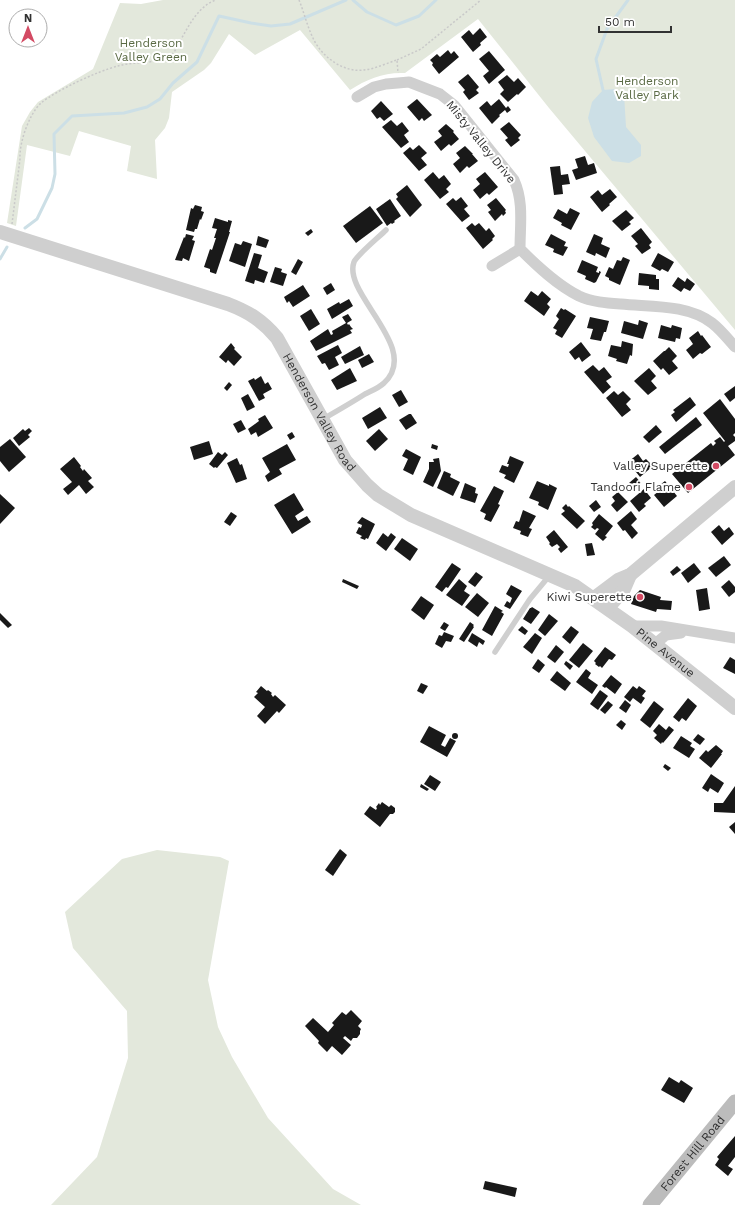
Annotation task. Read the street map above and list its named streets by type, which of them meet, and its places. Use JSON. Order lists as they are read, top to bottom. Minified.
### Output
{"streets":{"main road":["Forest Hill Road"],"street":["Misty Valley Drive","Henderson Valley Road","Pine Avenue"]},"crossings":[["Henderson Valley Road","Pine Avenue"]],"parks":["Henderson Valley Green","Henderson Valley Park"],"places":["Valley Superette","Tandoori Flame","Kiwi Superette"],"scale_bar":"50 m","north":"top"}
